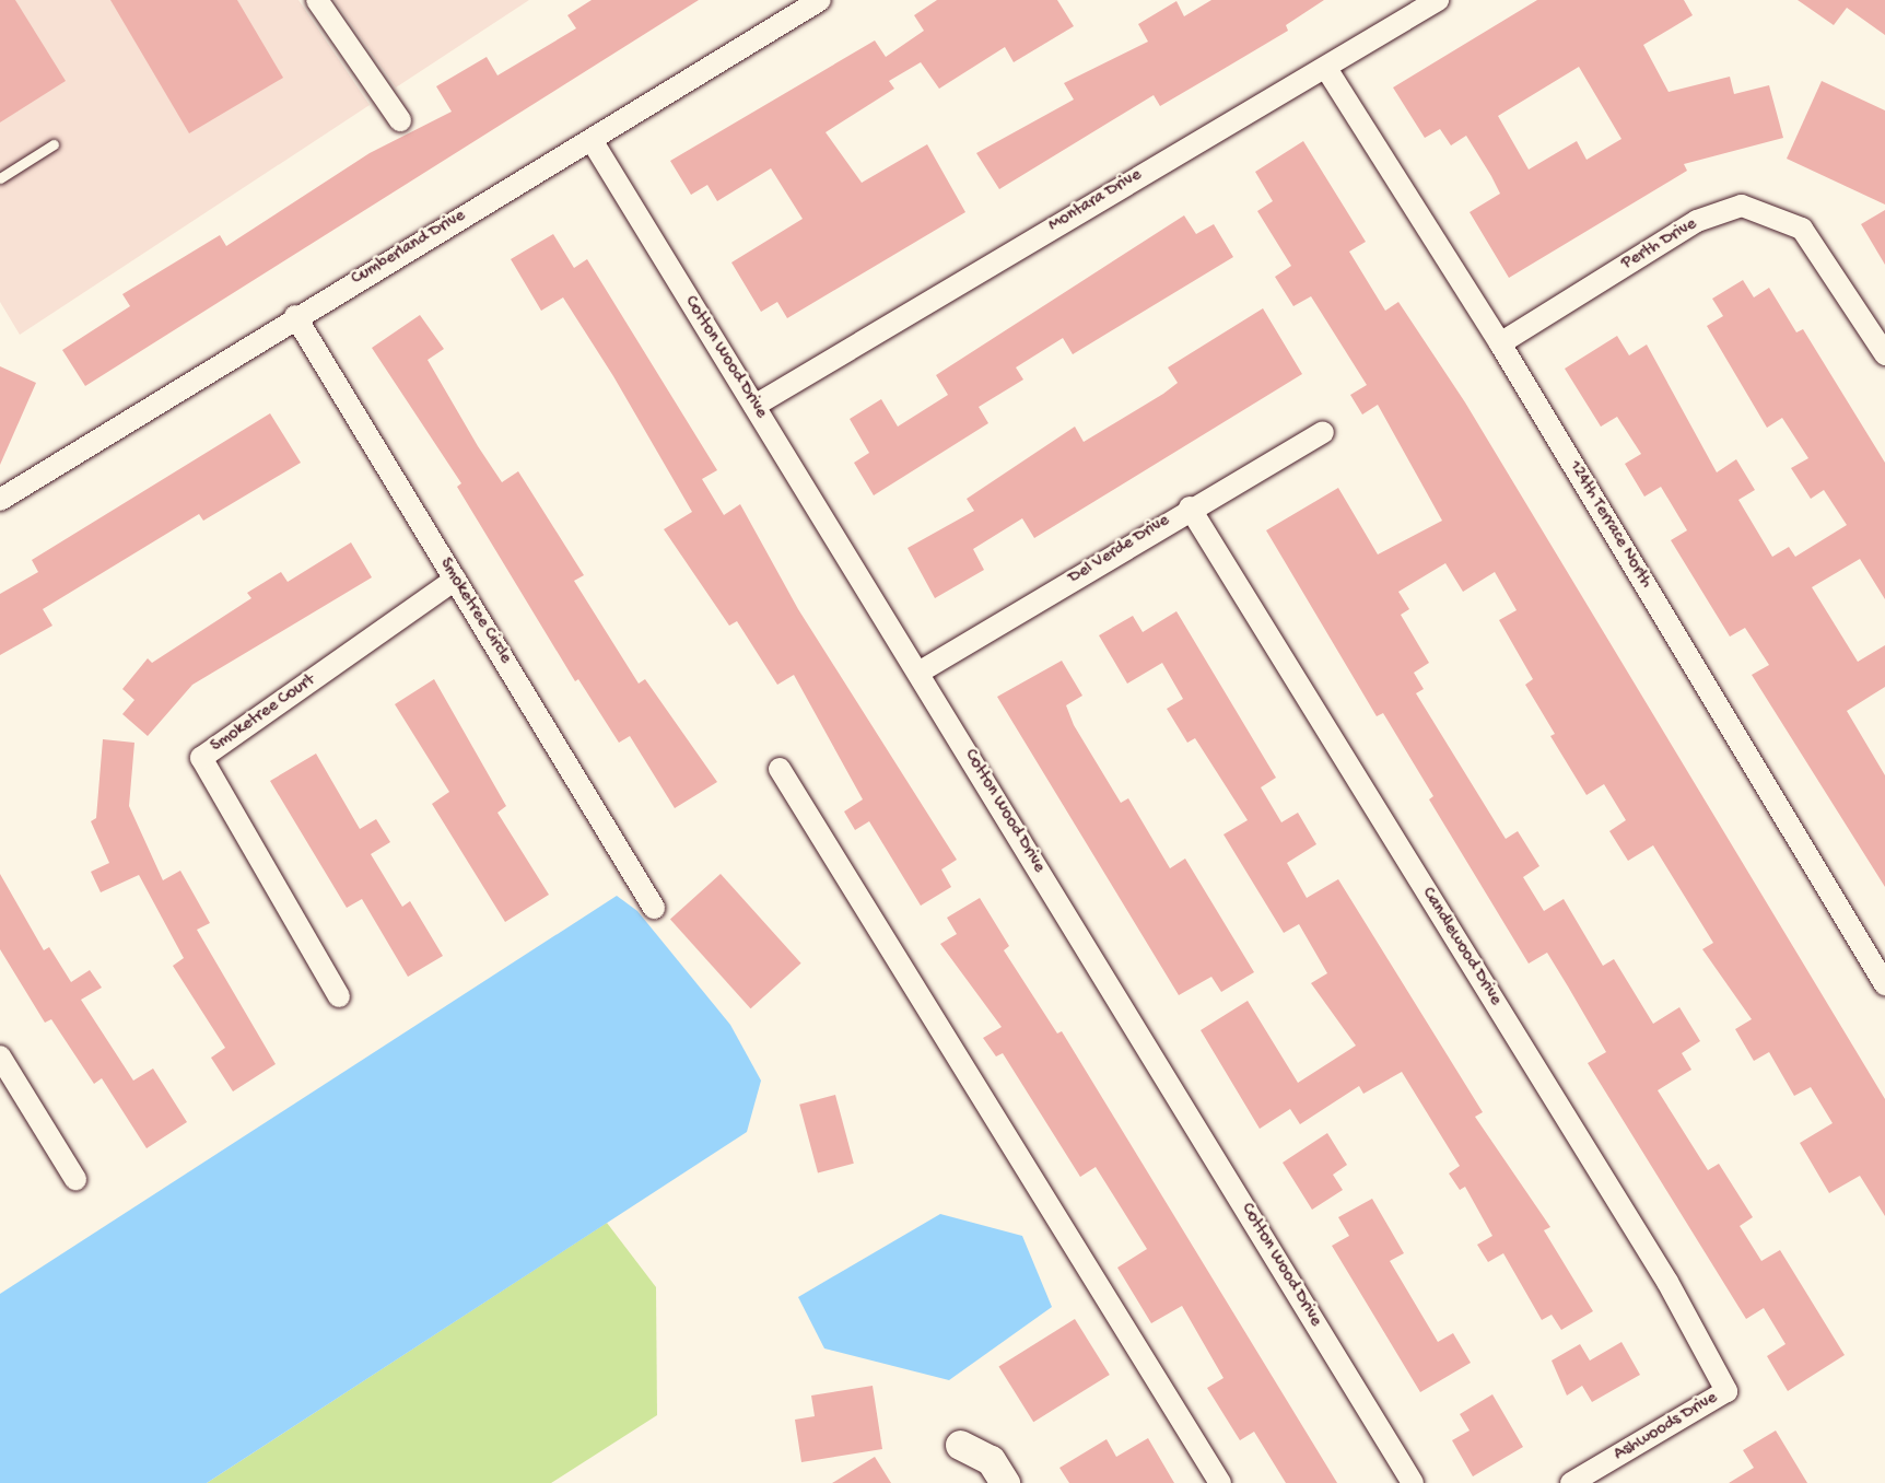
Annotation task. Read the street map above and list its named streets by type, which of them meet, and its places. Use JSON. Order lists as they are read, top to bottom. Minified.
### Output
{"streets":{"street":["Montara Drive","Perth Drive","Cumberland Drive","Cotton Wood Drive","124th Terrace North","Del Verde Drive","Smoketree Circle","Smoketree Court","Candlewood Drive","Ashwoods Drive"]},"crossings":[["Montara Drive","Cotton Wood Drive"],["Montara Drive","124th Terrace North"],["Perth Drive","124th Terrace North"],["Cumberland Drive","Cotton Wood Drive"],["Cumberland Drive","Smoketree Circle"],["Cotton Wood Drive","Del Verde Drive"],["Del Verde Drive","Candlewood Drive"],["Smoketree Circle","Smoketree Court"],["Candlewood Drive","Ashwoods Drive"]]}
